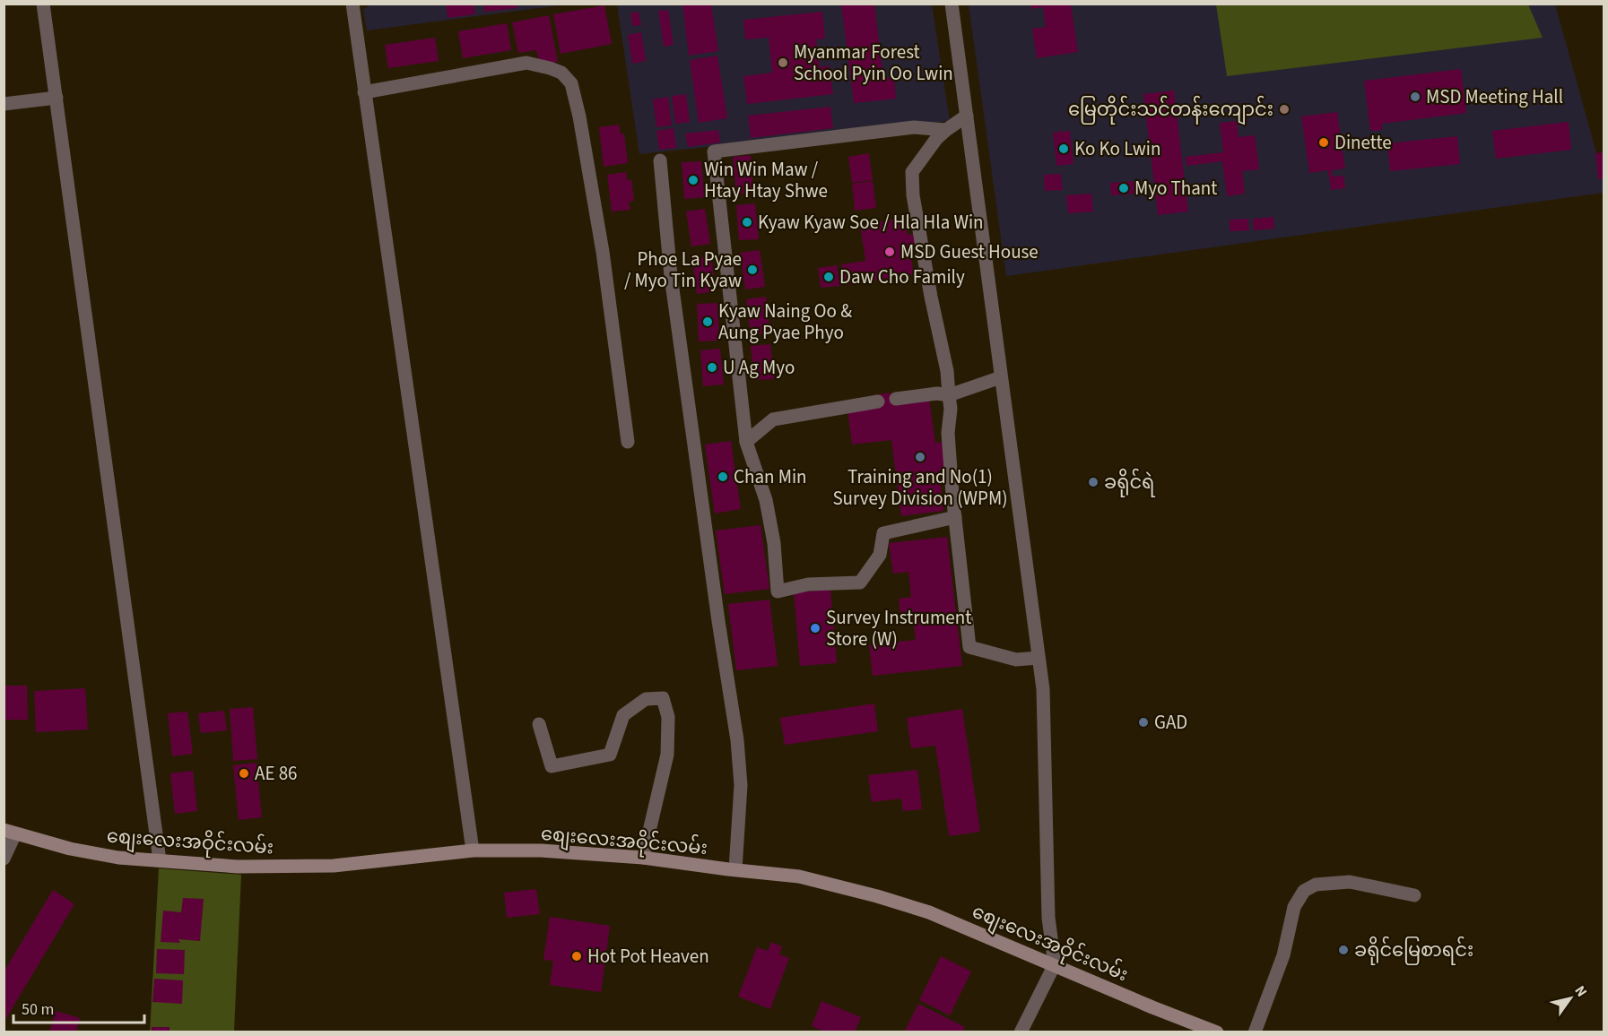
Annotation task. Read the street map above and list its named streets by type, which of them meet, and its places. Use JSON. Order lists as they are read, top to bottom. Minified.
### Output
{"streets":{"street":["စျေးလေးအဝိုင်းလမ်း"]},"places":["Myanmar Forest School Pyin Oo Lwin","MSD Meeting Hall","မြေတိုင်းသင်တန်းကျောင်း","Dinette","Ko Ko Lwin","Win Win Maw / Htay Htay Shwe","Myo Thant","Kyaw Kyaw Soe / Hla Hla Win","MSD Guest House","Phoe La Pyae / Myo Tin Kyaw","Daw Cho Family","Kyaw Naing Oo & Aung Pyae Phyo","U Ag Myo","Training and No(1) Survey Division (WPM)","Chan Min","ခရိုင်ရဲ","Survey Instrument Store (W)","GAD","AE 86","ခရိုင်မြေစာရင်း","Hot Pot Heaven"],"scale_bar":"50 m","north":"top right"}
